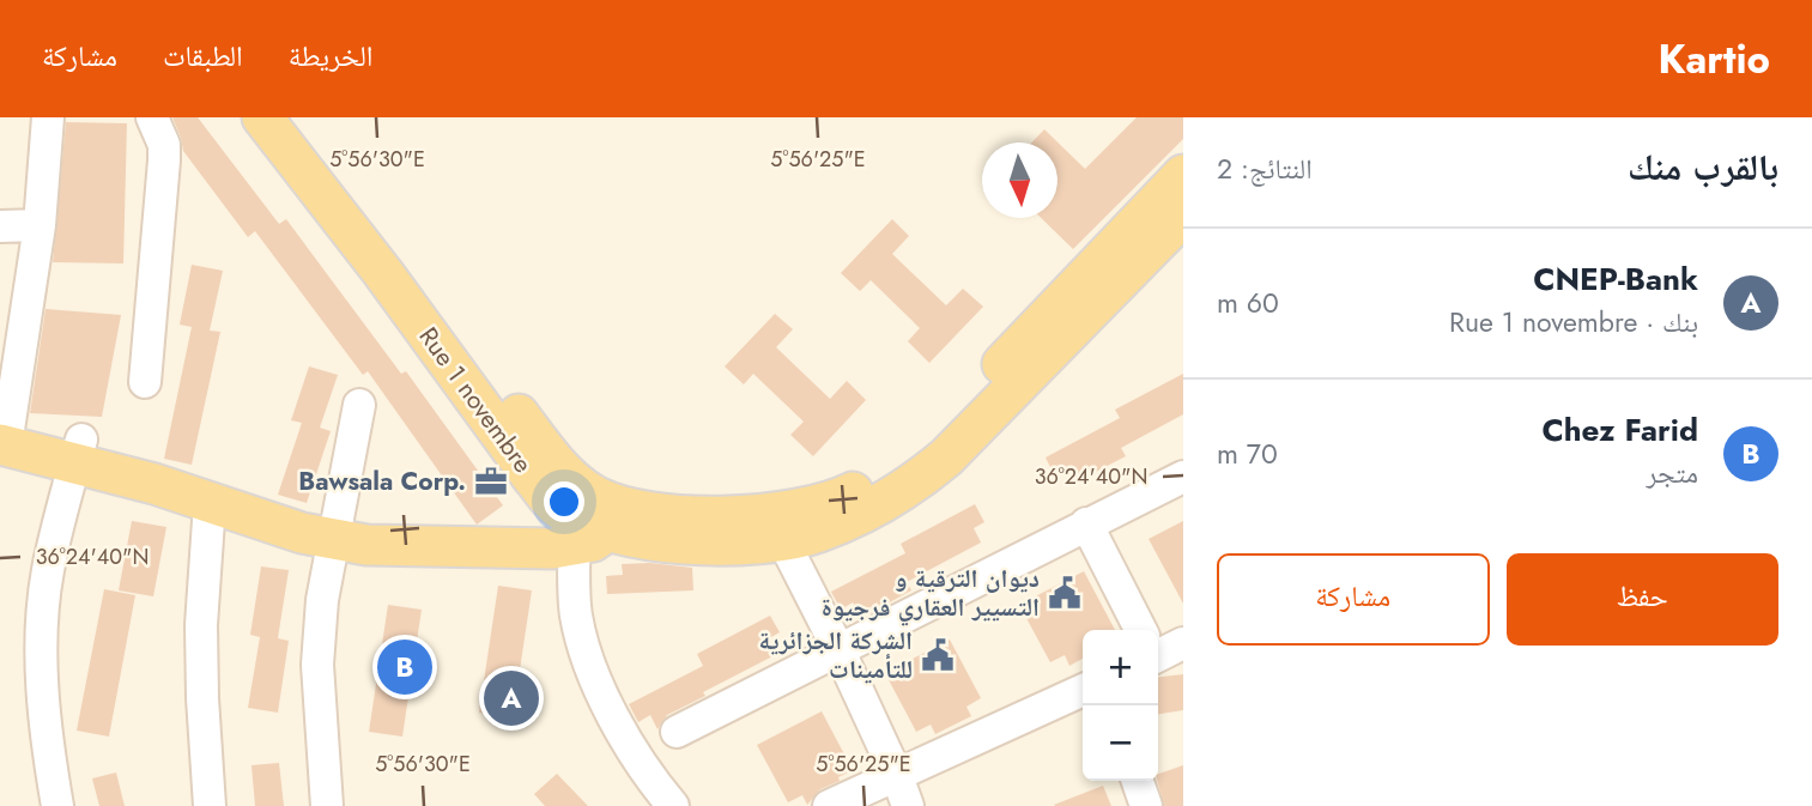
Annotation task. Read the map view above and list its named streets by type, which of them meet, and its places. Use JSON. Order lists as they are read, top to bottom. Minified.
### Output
{"streets":{"main road":["Rue 1 novembre"]},"places":{"office":["Bawsala Corp."],"public building":["ديوان الترقية و التسيير العقاري فرجيوة","الشركة الجزائرية للتأمينات"]},"north":"bottom","page":{"header":"Kartio","nav":["الخريطة","الطبقات","مشاركة"],"heading":["بالقرب منك","النتائج: 2"],"list":[{"mark":"A","name":"CNEP-Bank","note":"بنك · Rue 1 novembre","value":"60 m"},{"mark":"B","name":"Chez Farid","note":"متجر","value":"70 m"}],"buttons":["حفظ","مشاركة"],"map_buttons":["+","−"],"pins":["B","A"]},"coordinates":["5°56'30\"E","5°56'25\"E","36°24'40\"N"]}
